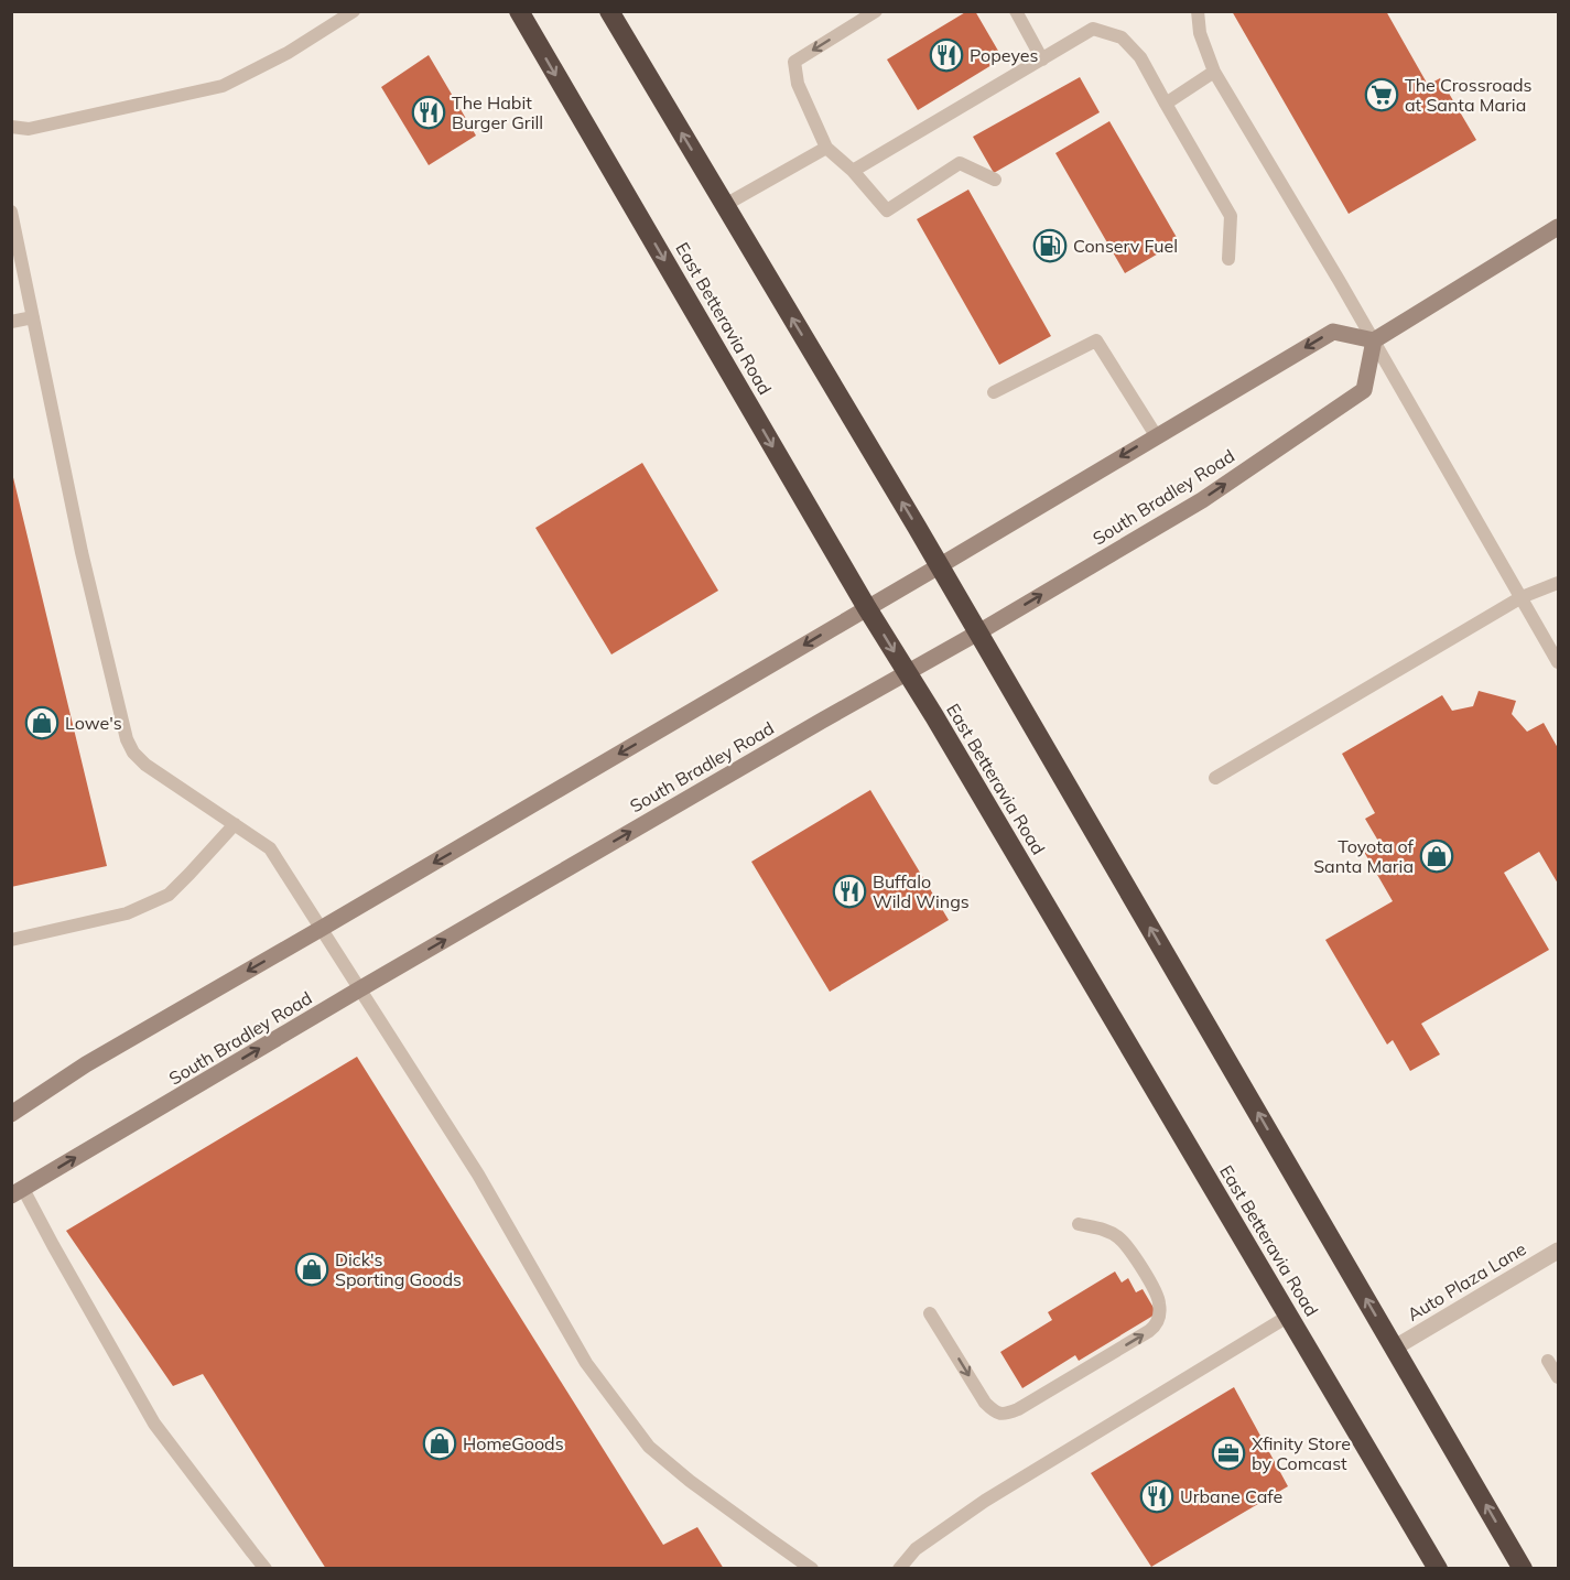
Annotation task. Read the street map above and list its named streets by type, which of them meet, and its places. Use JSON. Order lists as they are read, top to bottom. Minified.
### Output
{"streets":{"highway":["East Betteravia Road"],"street":["South Bradley Road","Auto Plaza Lane"]},"crossings":[["East Betteravia Road","South Bradley Road"]],"places":{"restaurant":["Popeyes","The Habit Burger Grill","Buffalo Wild Wings","Urbane Cafe"],"supermarket":["The Crossroads at Santa Maria"],"fuel station":["Conserv Fuel"],"shop":["Lowe's","Toyota of Santa Maria","Dick's Sporting Goods","HomeGoods"],"office":["Xfinity Store by Comcast"]}}
